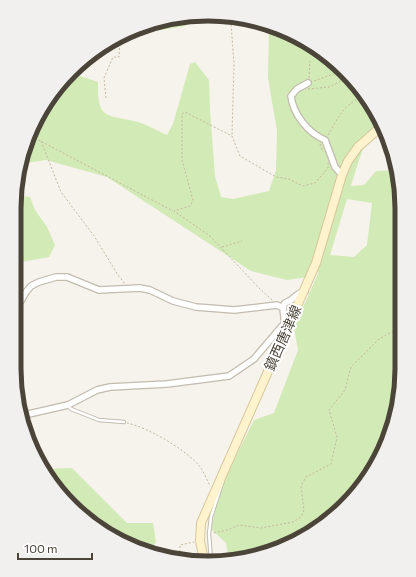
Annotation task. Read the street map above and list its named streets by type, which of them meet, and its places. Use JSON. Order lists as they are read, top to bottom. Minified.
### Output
{"streets":{"main road":["鎮西唐津線"]},"scale_bar":"100 m"}
